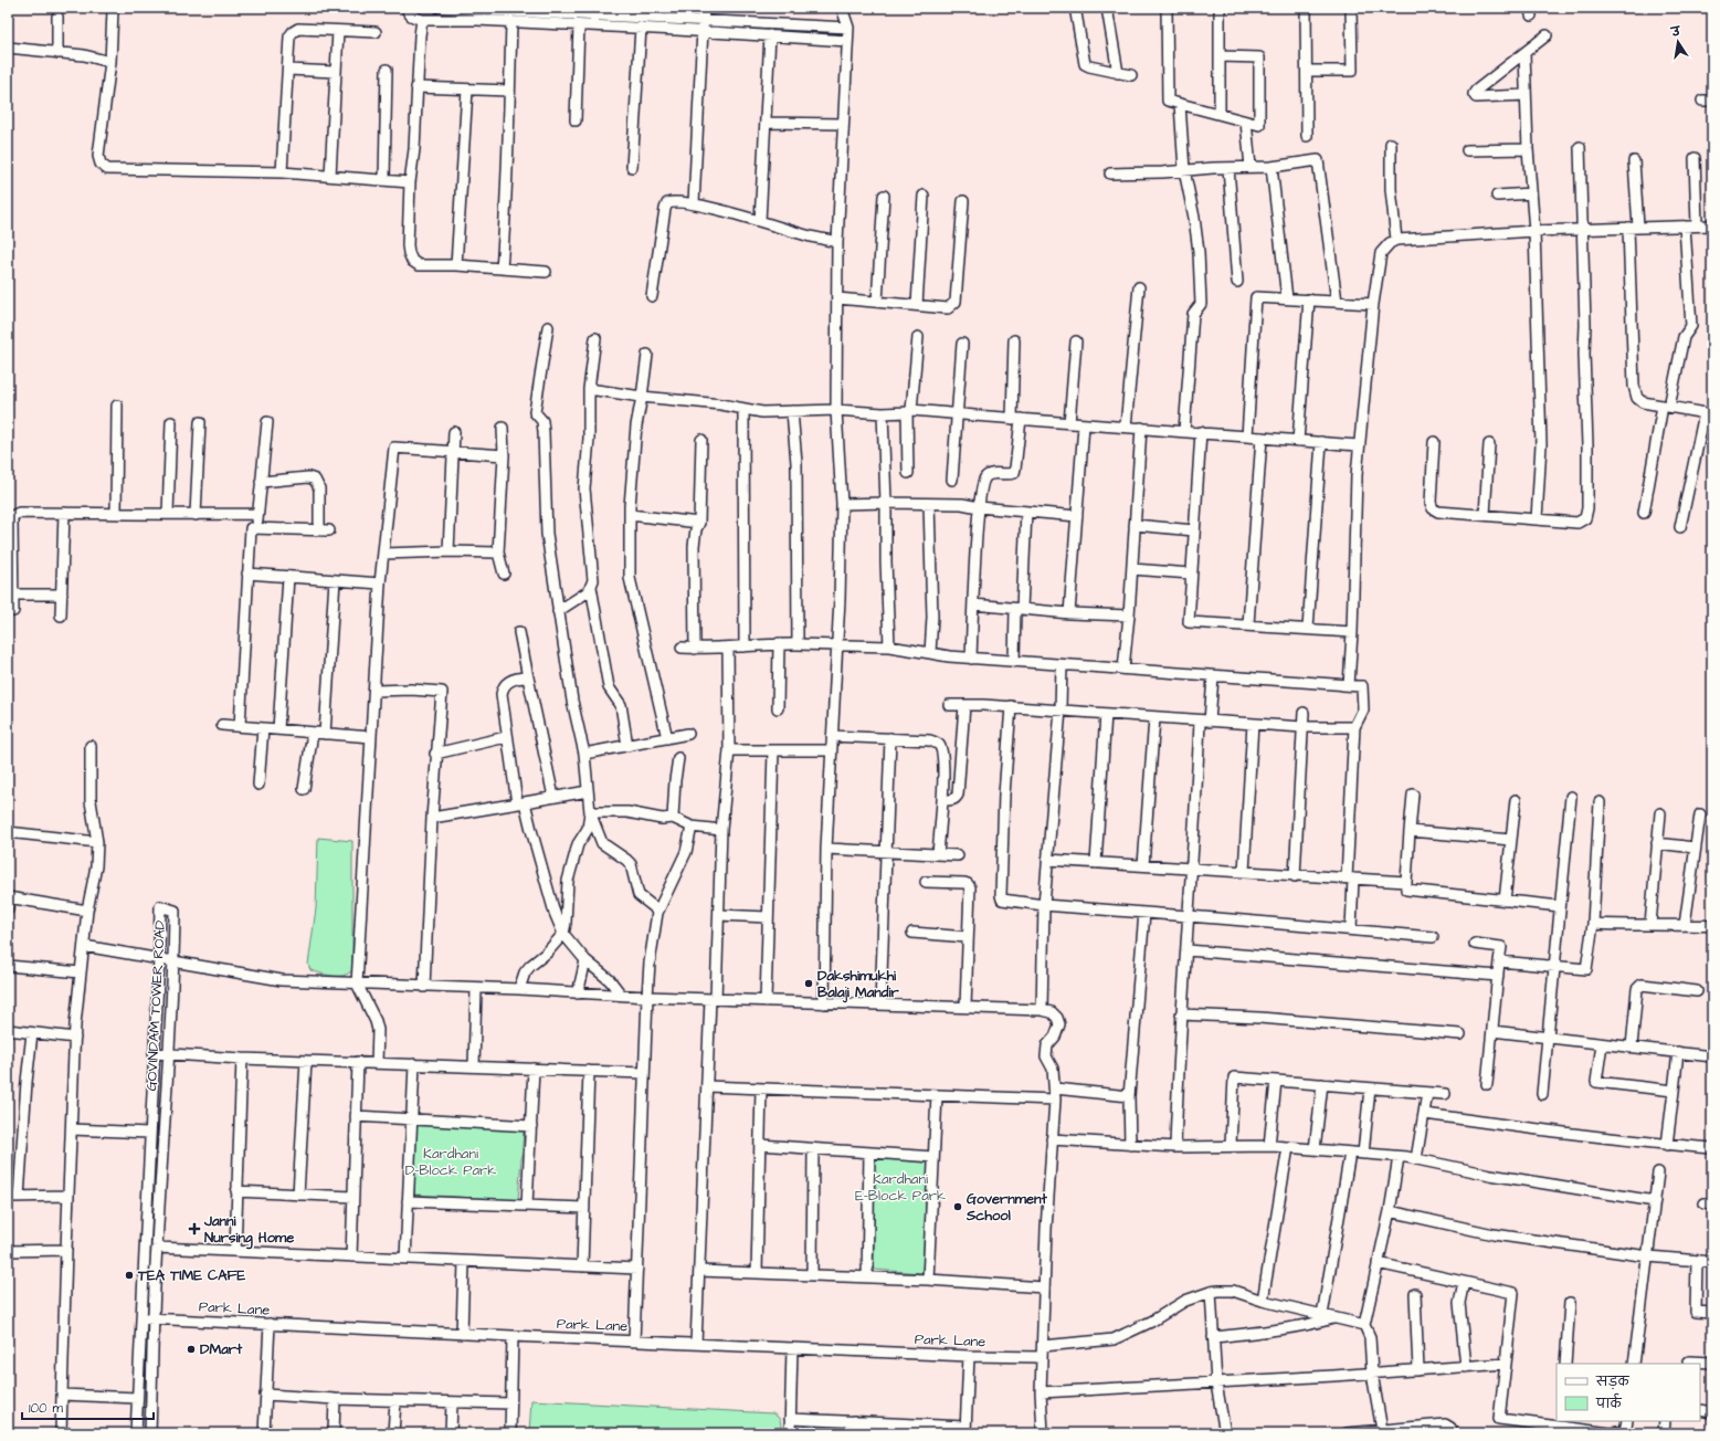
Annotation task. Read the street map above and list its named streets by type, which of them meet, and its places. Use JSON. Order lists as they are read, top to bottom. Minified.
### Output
{"streets":{"street":["GOVINDAM TOWER ROAD","Park Lane"]},"crossings":[["GOVINDAM TOWER ROAD","Park Lane"]],"parks":["Kardhani D-Block Park","Kardhani E-Block Park"],"places":{"other":["Dakshimukhi Balaji Mandir","Government School","TEA TIME CAFE","DMart"],"health":["Janni Nursing Home"]},"legend":["सड़क","पार्क"],"scale_bar":"100 m","north":"top"}
